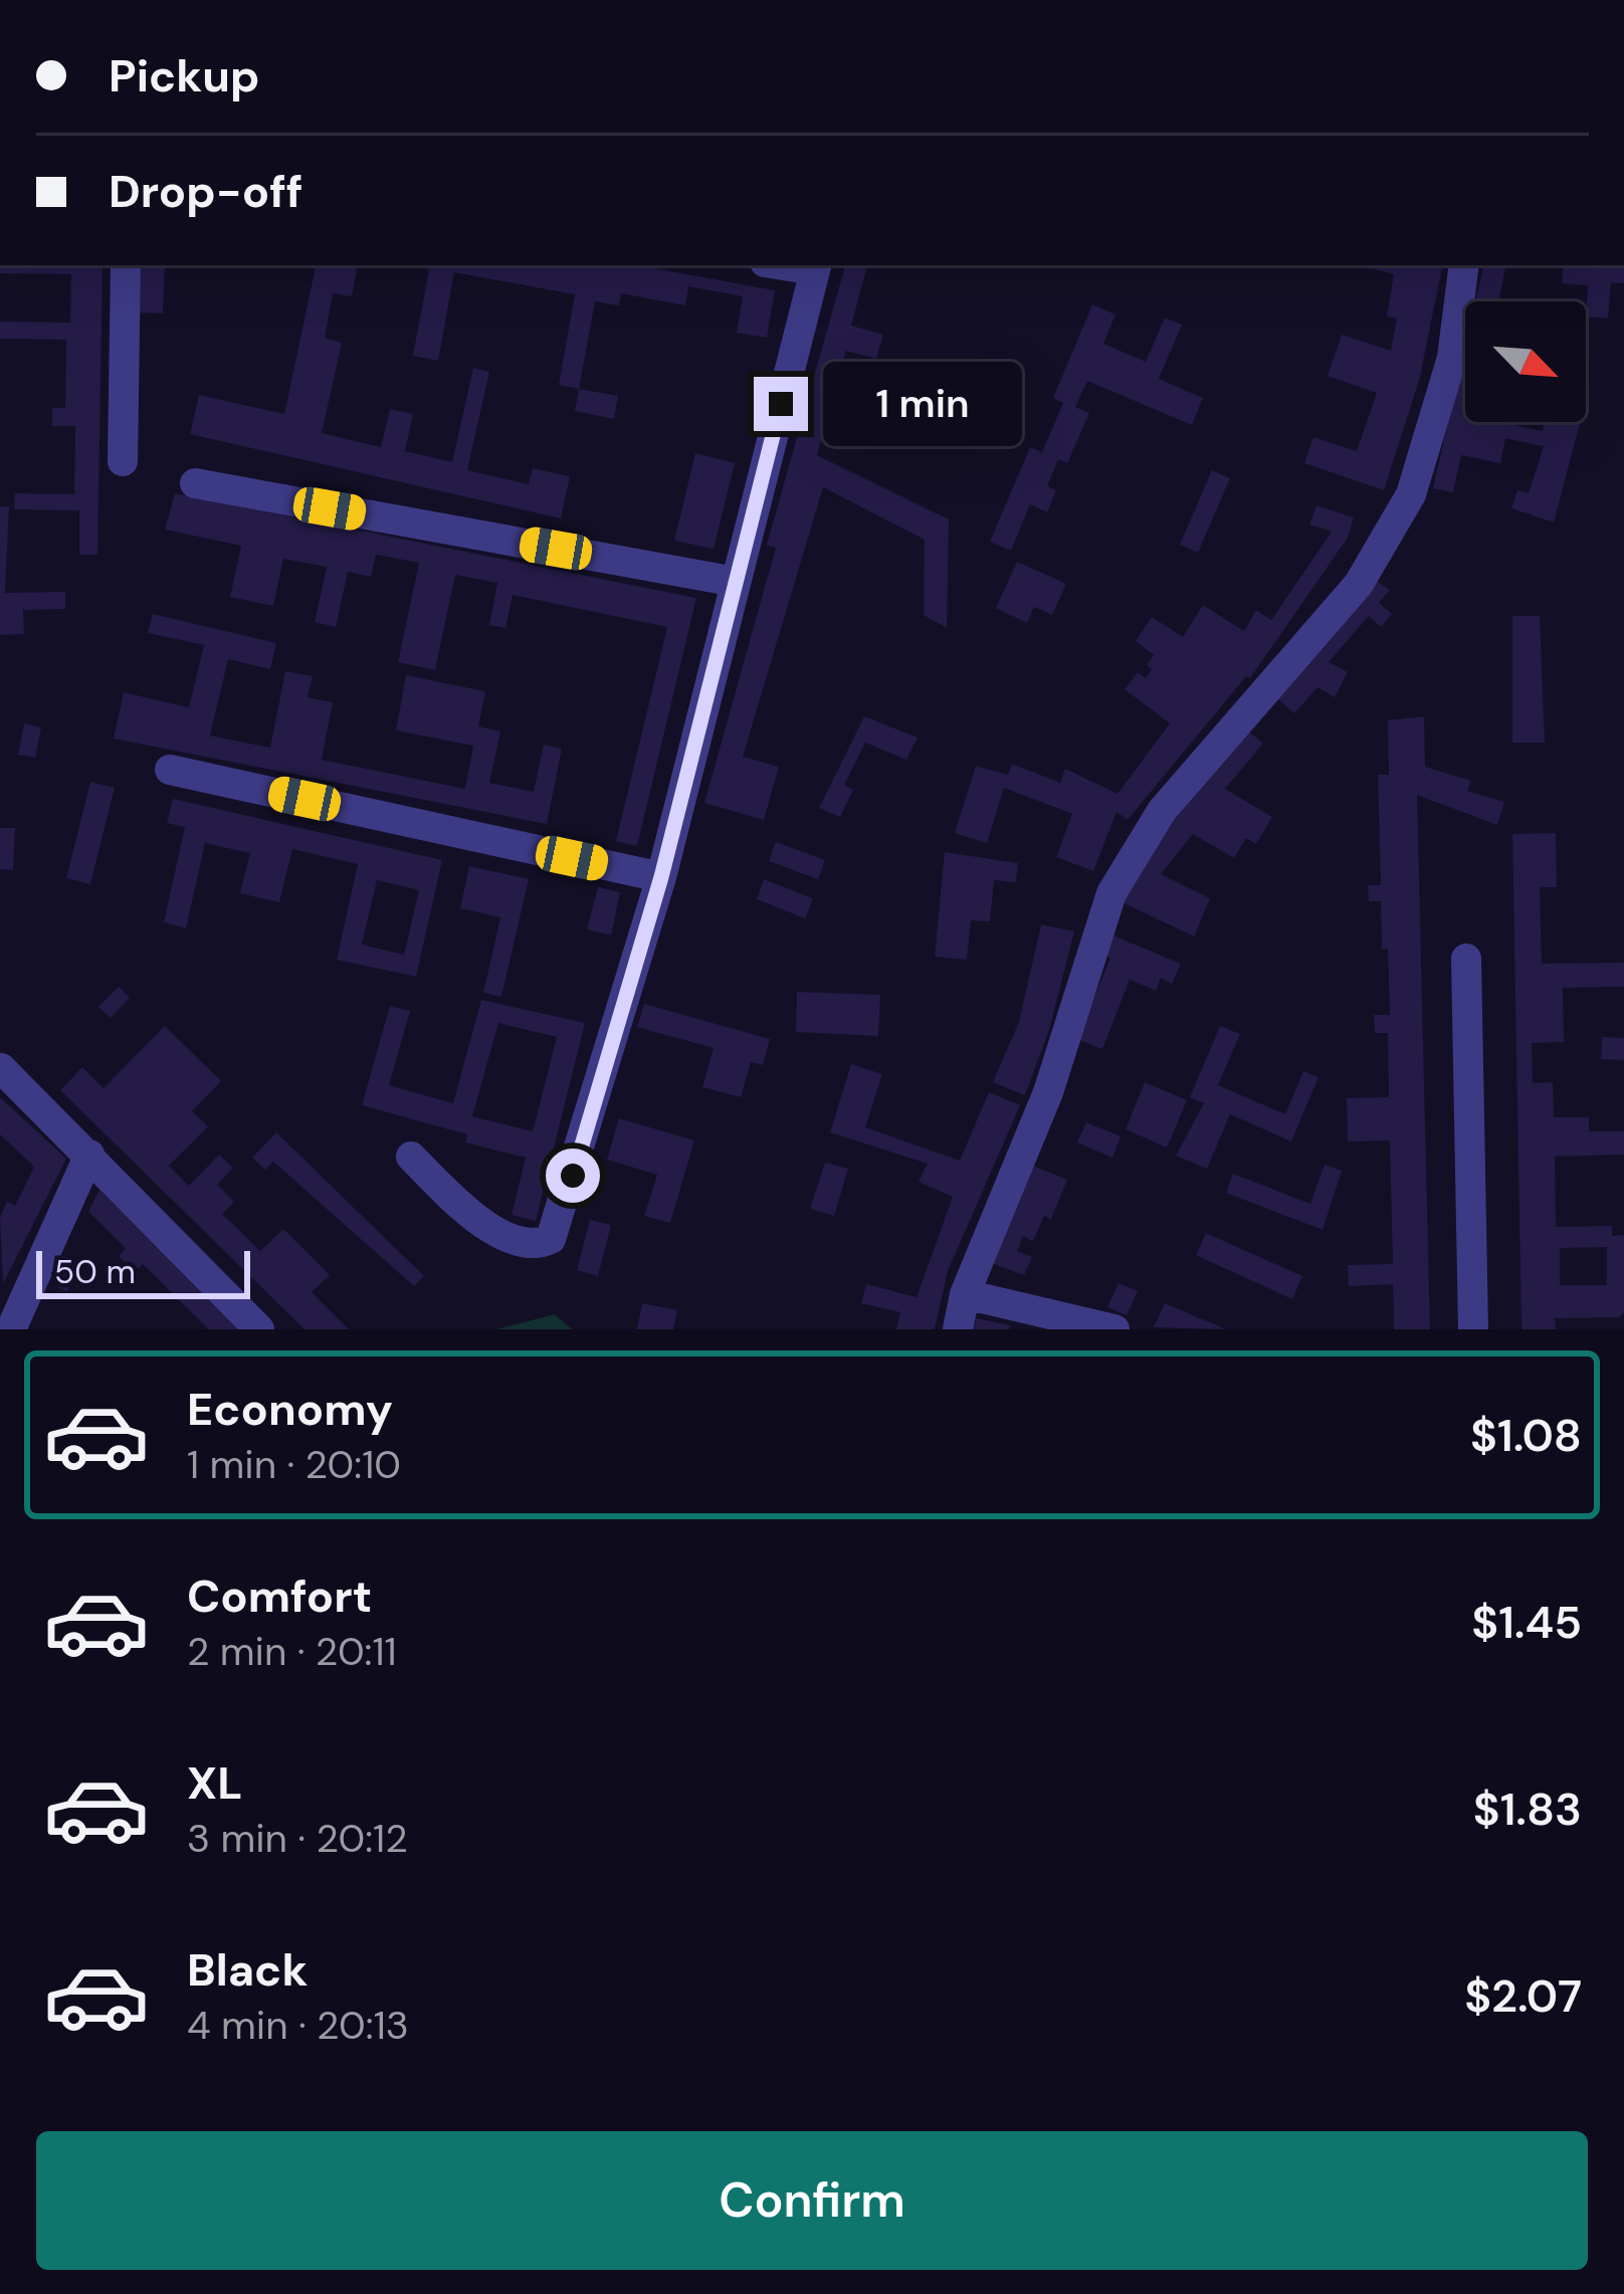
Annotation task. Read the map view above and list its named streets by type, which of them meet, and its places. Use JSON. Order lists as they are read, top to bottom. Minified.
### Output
{"scale_bar":"50 m","north":"bottom right","page":{"banner":["Pickup","Drop-off"],"bubble":"1 min","scale":"50 m","list":[{"name":"Economy","note":"1 min · 20:10","value":"$1.08"},{"name":"Comfort","note":"2 min · 20:11","value":"$1.45"},{"name":"XL","note":"3 min · 20:12","value":"$1.83"},{"name":"Black","note":"4 min · 20:13","value":"$2.07"}],"buttons":"Confirm"}}
